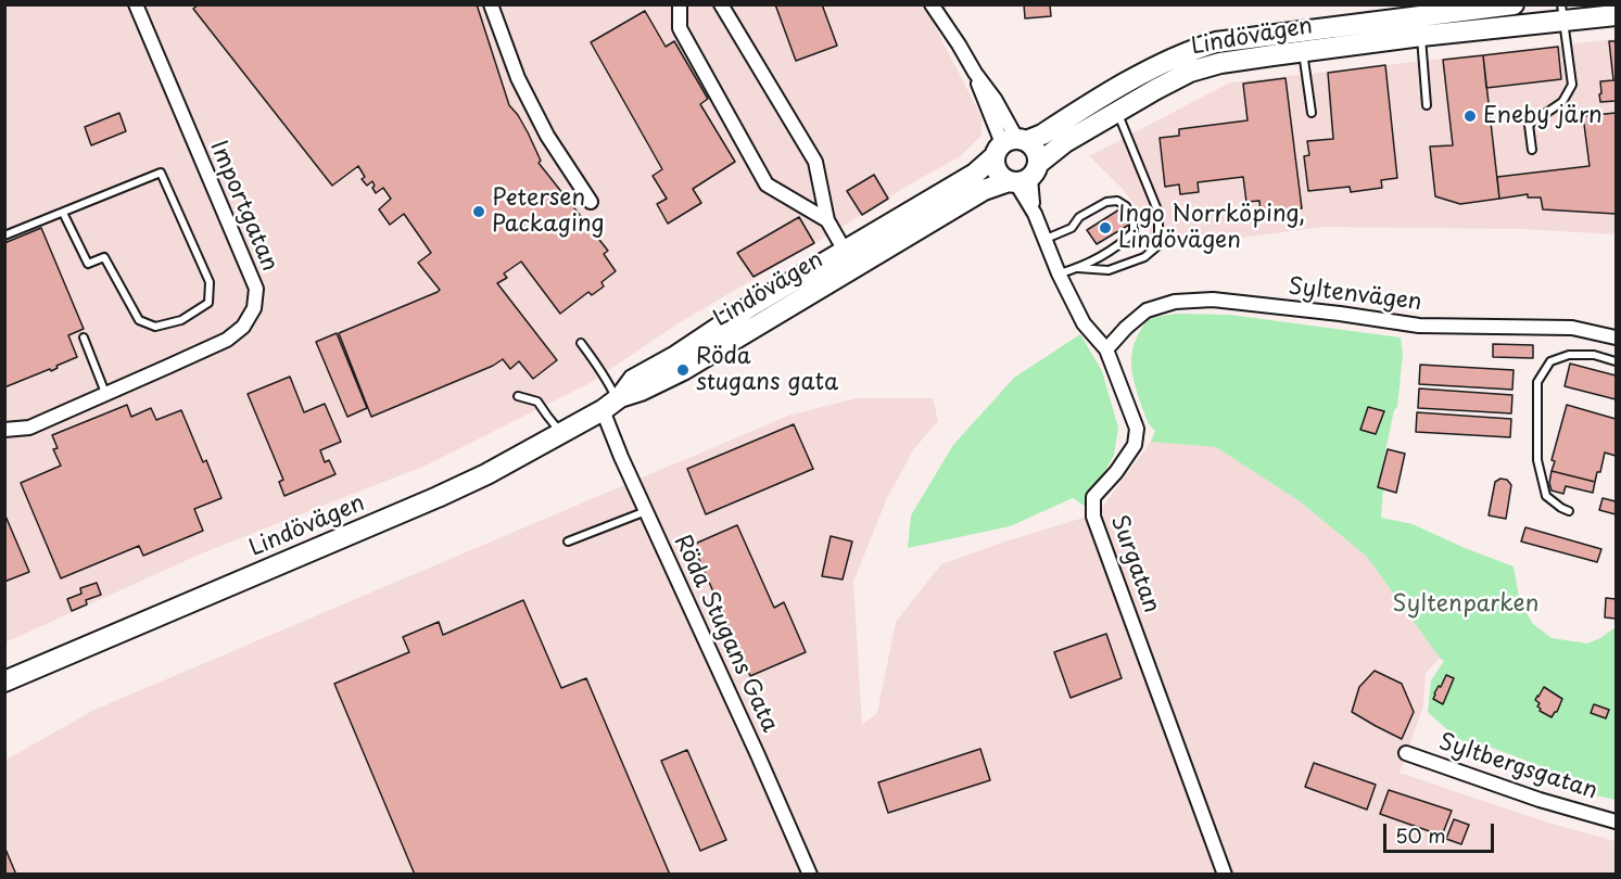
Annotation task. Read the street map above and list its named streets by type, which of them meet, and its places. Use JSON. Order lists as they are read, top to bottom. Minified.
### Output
{"streets":{"main road":["Lindövägen"],"street":["Importgatan","Syltenvägen","Surgatan","Röda Stugans Gata","Syltbergsgatan"]},"crossings":[["Lindövägen","Surgatan"],["Lindövägen","Röda Stugans Gata"],["Syltenvägen","Surgatan"]],"parks":["Syltenparken"],"places":["Eneby järn","Petersen Packaging","Ingo Norrköping, Lindövägen","Röda stugans gata"],"scale_bar":"50 m"}
